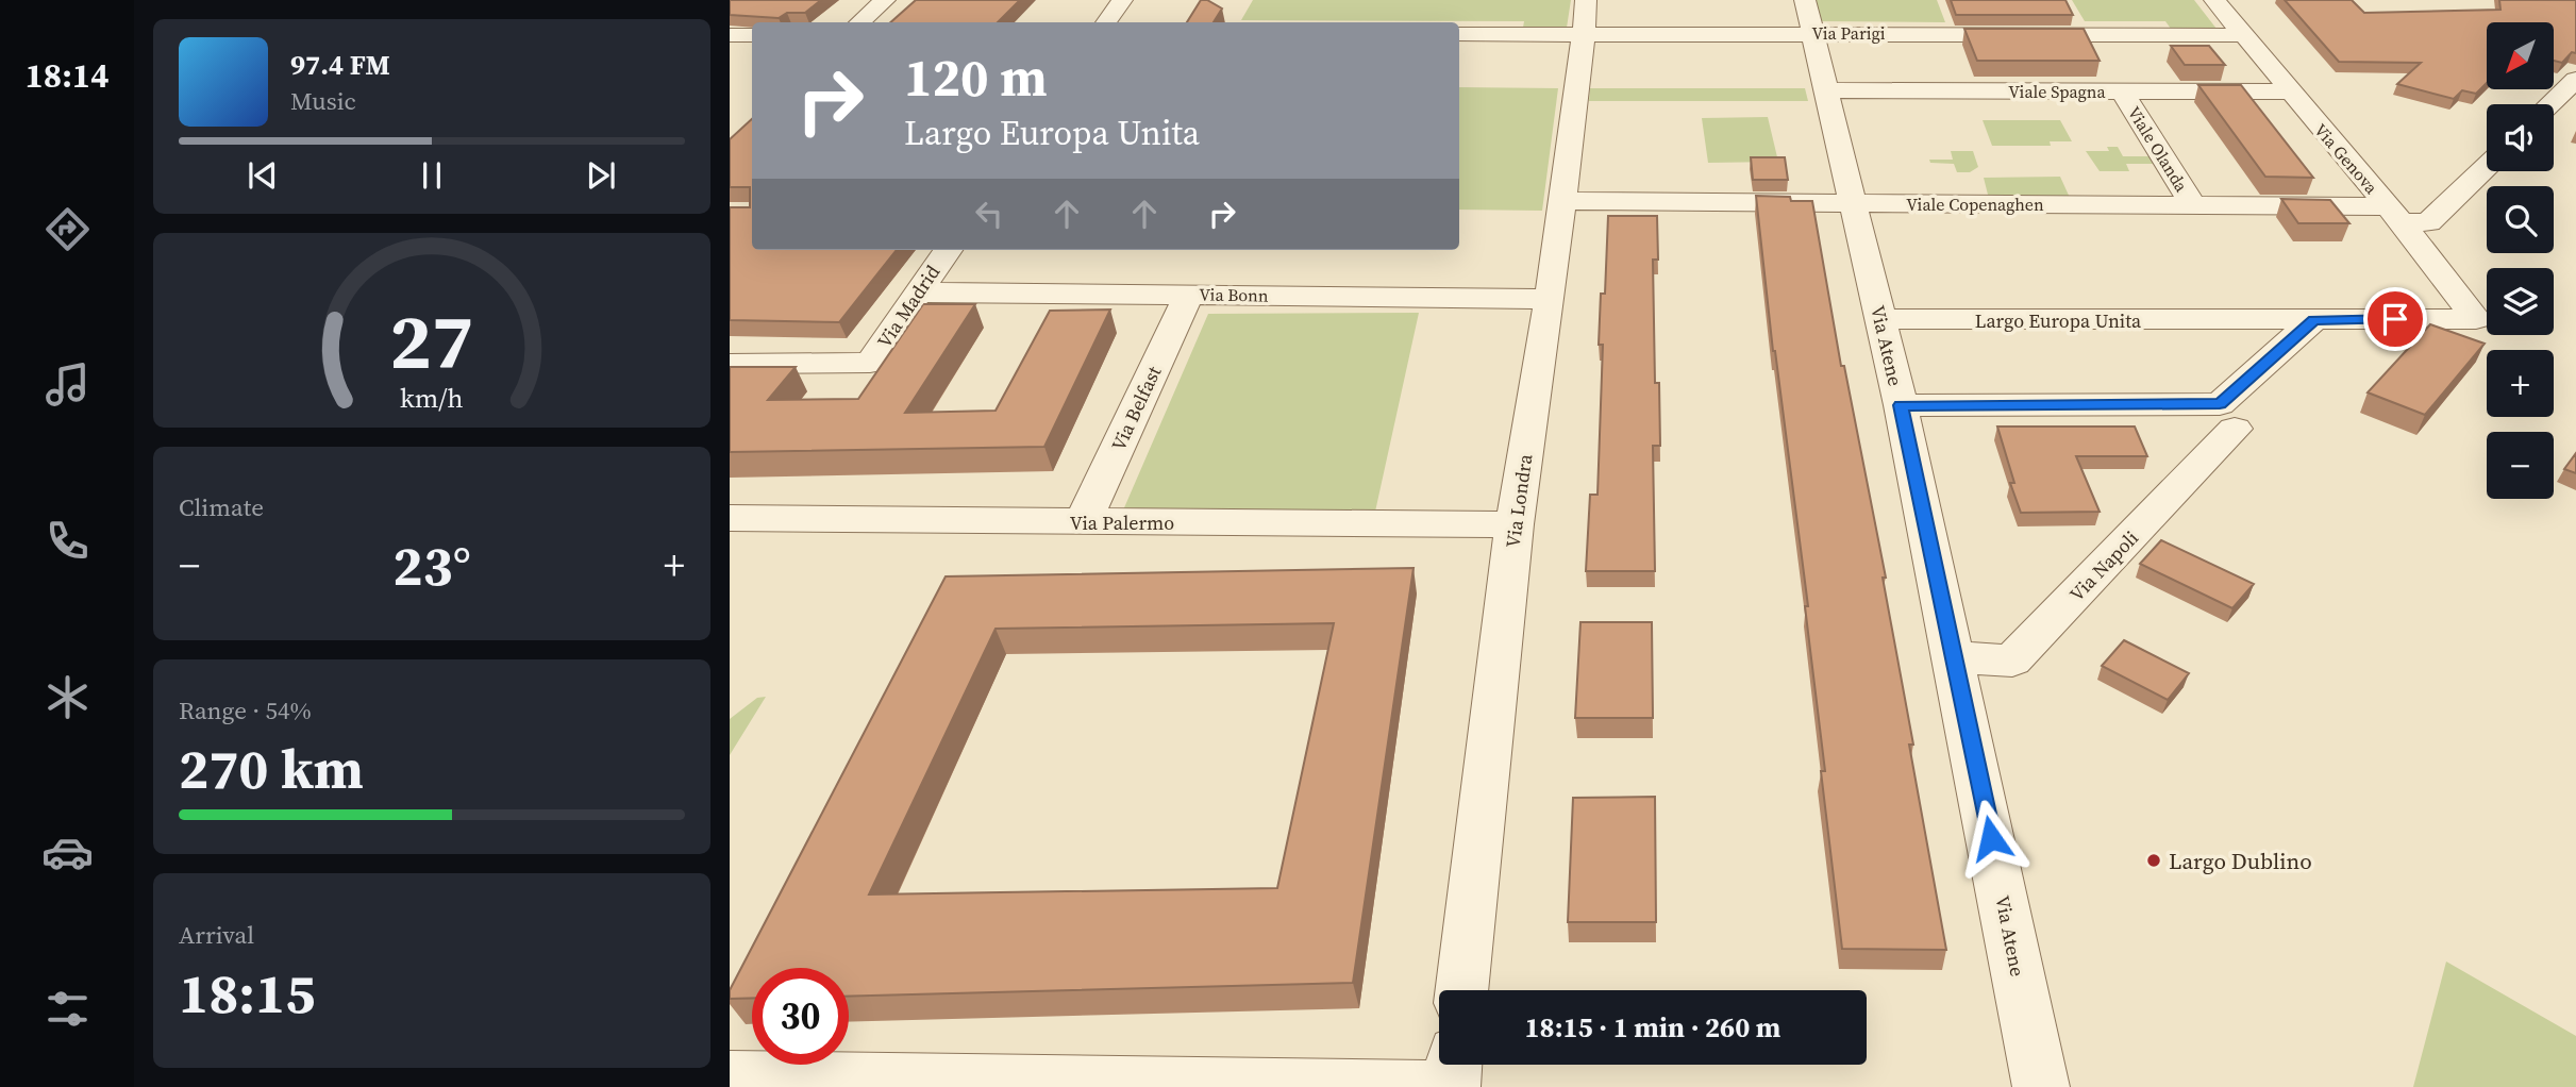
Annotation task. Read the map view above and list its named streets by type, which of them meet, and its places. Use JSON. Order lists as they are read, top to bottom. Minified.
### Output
{"streets":{"street":["Via Parigi","Viale Spagna","Viale Olanda","Via Genova","Viale Copenaghen","Via Bonn","Via Madrid","Largo Europa Unita","Via Atene","Via Belfast","Via Londra","Via Palermo","Via Napoli"]},"crossings":[["Via Parigi","Via Genova"],["Via Parigi","Via Atene"],["Via Parigi","Via Londra"],["Viale Spagna","Viale Olanda"],["Viale Spagna","Via Genova"],["Viale Spagna","Via Atene"],["Viale Olanda","Viale Copenaghen"],["Via Genova","Viale Copenaghen"],["Via Genova","Largo Europa Unita"],["Viale Copenaghen","Via Atene"],["Viale Copenaghen","Via Londra"],["Via Bonn","Via Madrid"],["Via Bonn","Via Belfast"],["Via Bonn","Via Londra"],["Largo Europa Unita","Via Atene"],["Via Atene","Via Napoli"],["Via Belfast","Via Palermo"],["Via Londra","Via Palermo"]],"places":["Largo Dublino"],"north":"bottom left","page":{"tabs":"18:14","map_buttons":["+","−"],"turn":["120 m","Largo Europa Unita"],"song":["97.4 FM","Music"],"tile":["Climate",["Range · 54%","270 km"],["Arrival","18:15"]],"heat":["−","23°","+"],"limit":"30","trip":"18:15 · 1 min · 260 m","gauge":["27","km/h"]}}
